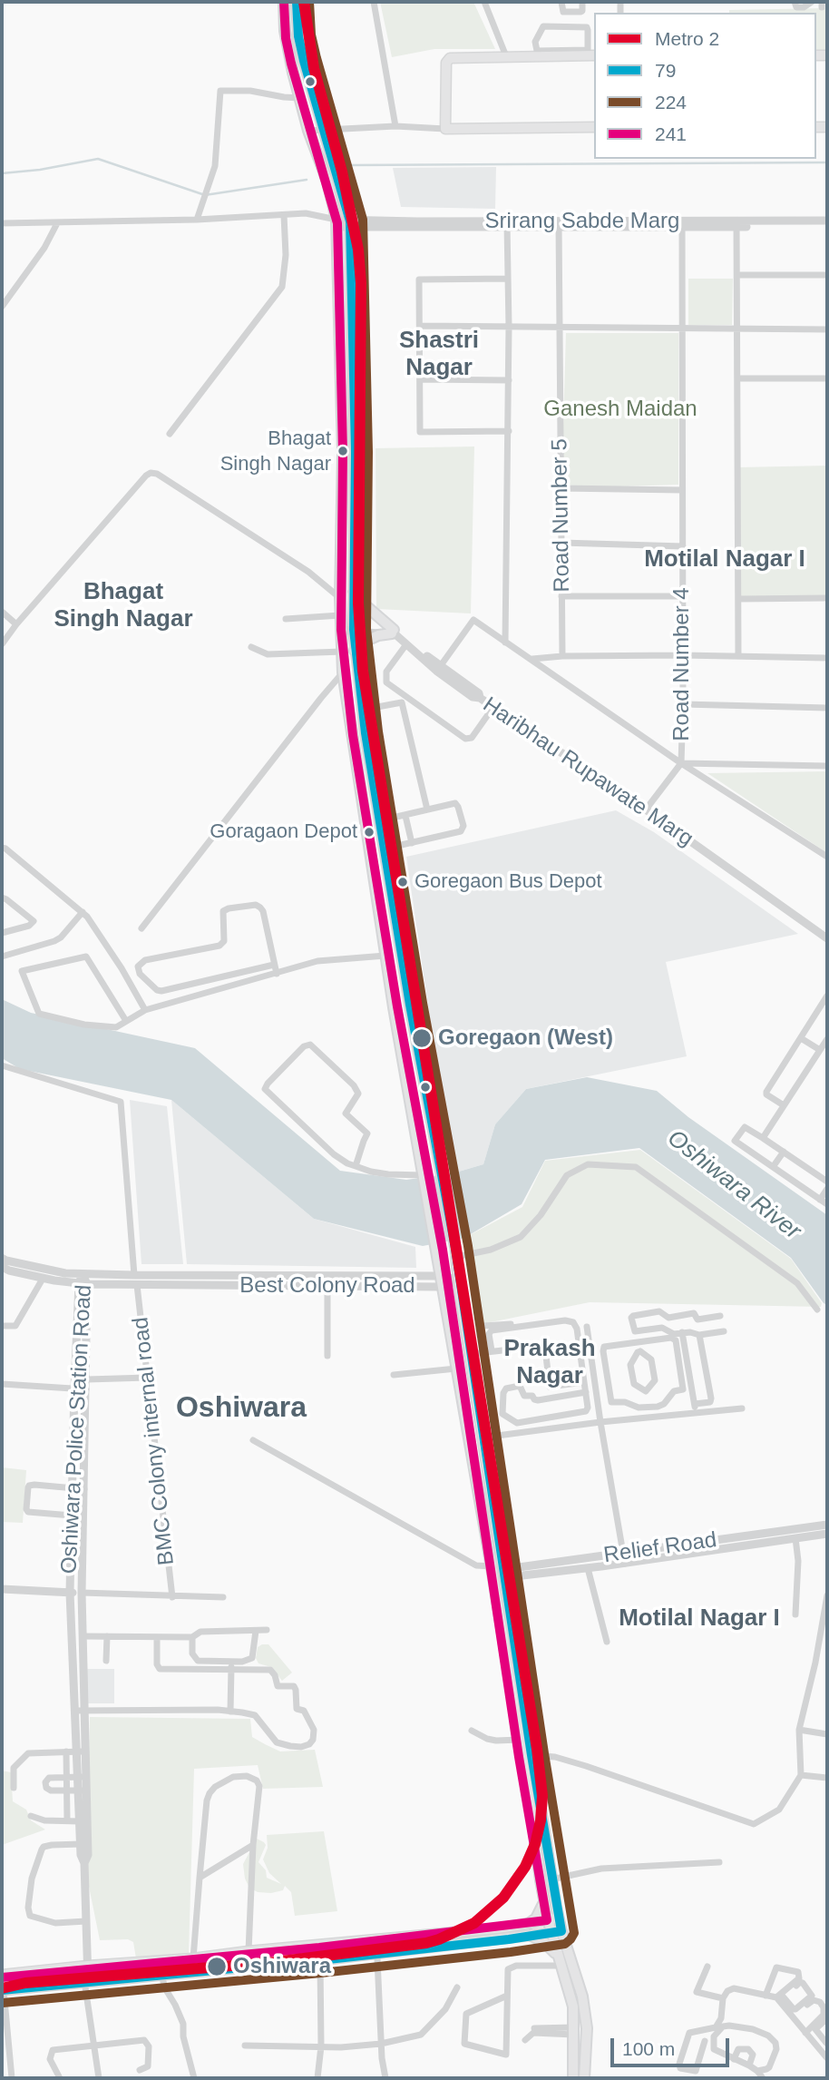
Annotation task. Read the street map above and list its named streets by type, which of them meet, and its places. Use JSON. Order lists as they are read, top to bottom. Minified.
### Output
{"streets":{"street":["Srirang Sabde Marg","Road Number 5","Road Number 4","Haribhau Rupawate Marg","Best Colony Road","Oshiwara Police Station Road","BMC Colony internal road","Relief Road"]},"crossings":[["Srirang Sabde Marg","Road Number 5"],["Srirang Sabde Marg","Road Number 4"],["Best Colony Road","Oshiwara Police Station Road"],["Best Colony Road","BMC Colony internal road"]],"districts":["Shastri Nagar","Motilal Nagar I","Bhagat Singh Nagar","Prakash Nagar","Oshiwara","Motilal Nagar I"],"water":["Oshiwara River"],"parks":["Ganesh Maidan"],"places":["Bhagat Singh Nagar","Goragaon Depot","Goregaon Bus Depot","Goregaon (West)","Oshiwara"],"lines":["metro line 2","transit line 79","transit line 224","transit line 241"],"legend":["Metro 2","79","224","241"],"scale_bar":"100 m"}
